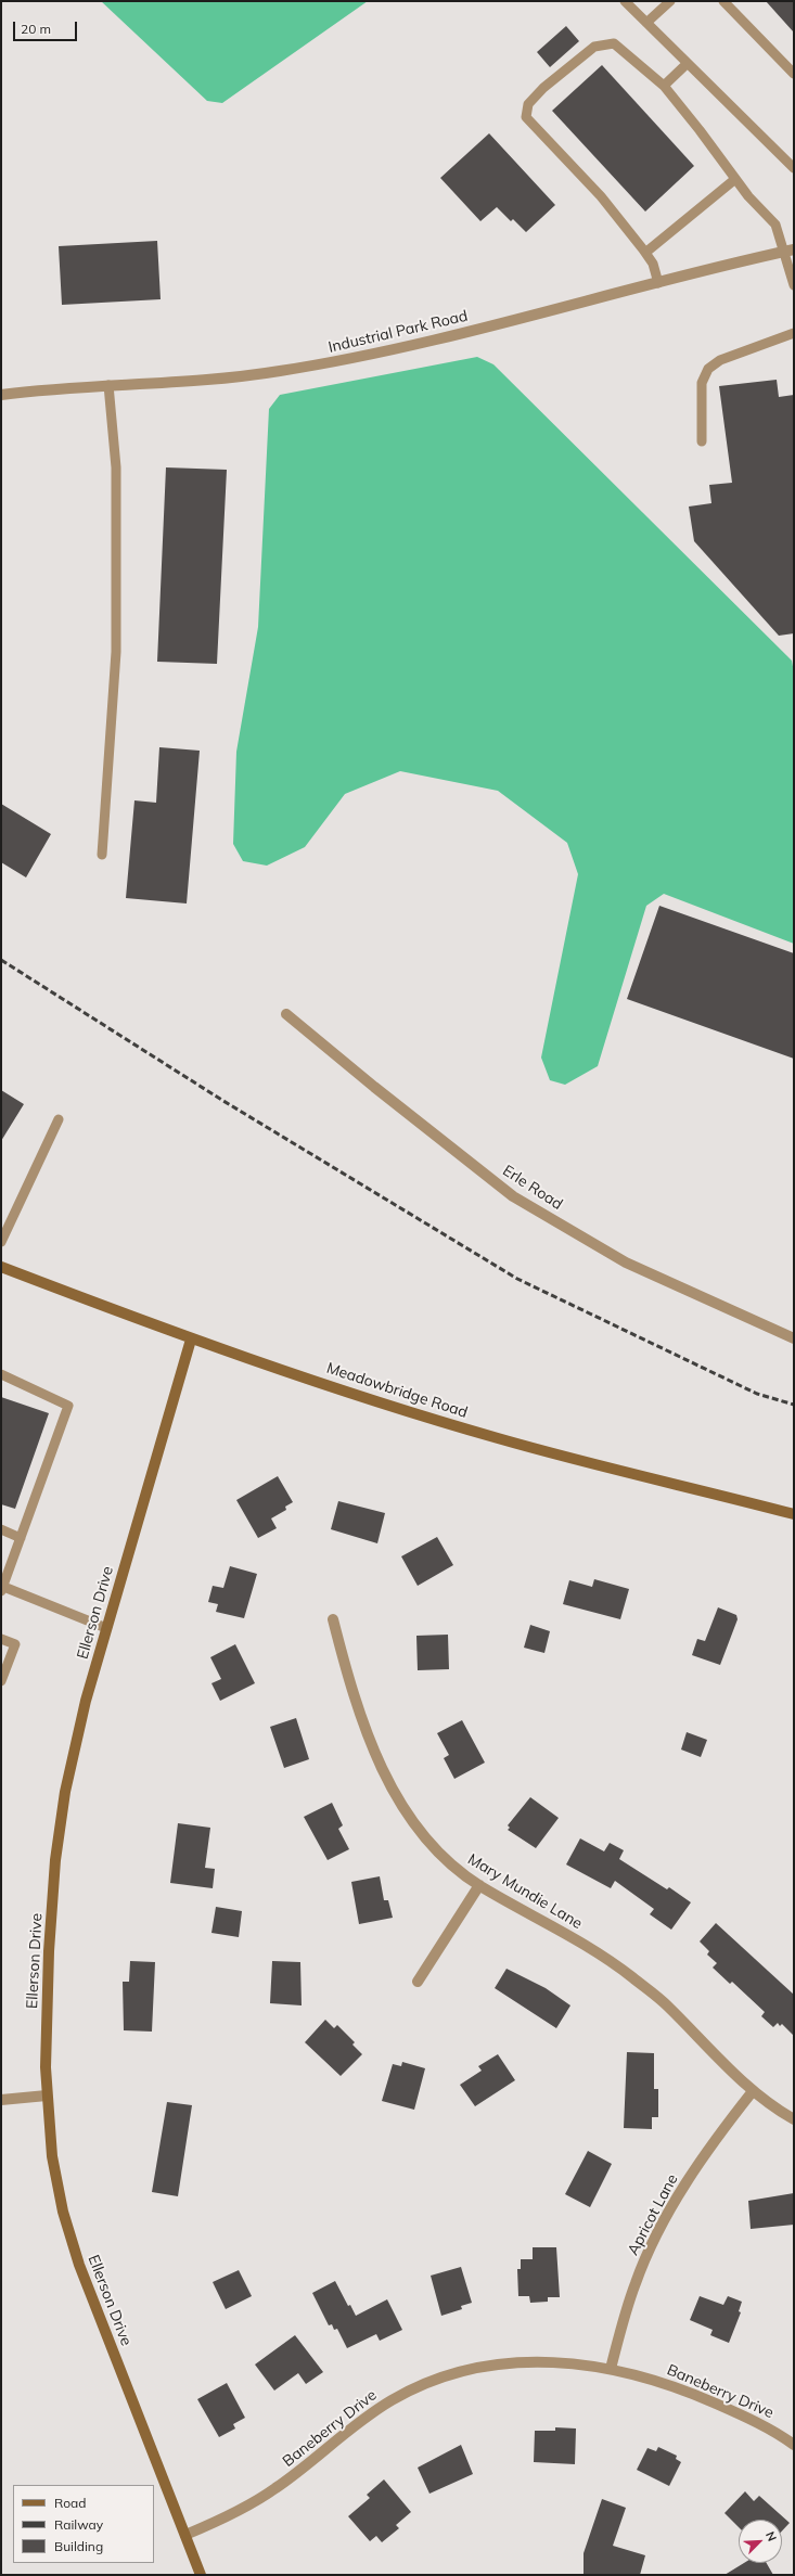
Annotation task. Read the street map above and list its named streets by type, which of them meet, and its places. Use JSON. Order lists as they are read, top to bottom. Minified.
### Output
{"streets":{"street":["Industrial Park Road","Erle Road","Meadowbridge Road","Ellerson Drive","Mary Mundie Lane","Apricot Lane","Baneberry Drive"]},"crossings":[["Meadowbridge Road","Ellerson Drive"],["Ellerson Drive","Baneberry Drive"],["Mary Mundie Lane","Apricot Lane"],["Apricot Lane","Baneberry Drive"]],"legend":["Road","Railway","Building"],"scale_bar":"20 m","north":"top right"}
